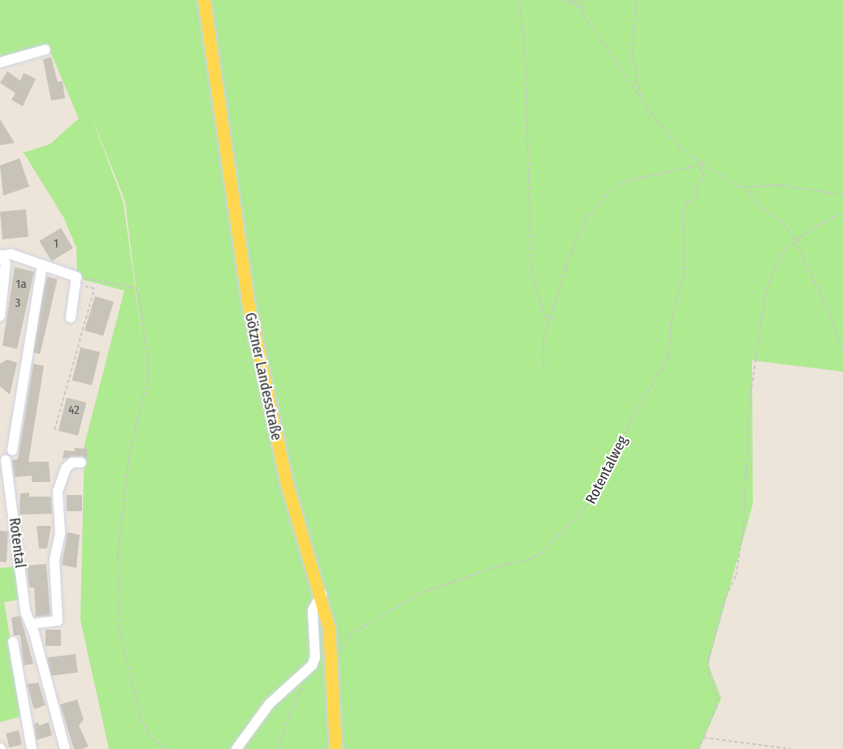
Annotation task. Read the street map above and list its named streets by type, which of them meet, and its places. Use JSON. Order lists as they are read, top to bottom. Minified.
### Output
{"streets":{"main road":["Götzner Landesstraße"],"street":["Rotental"],"path":["Rotentalweg"]},"crossings":[["Götzner Landesstraße","Rotentalweg"]],"house_numbers":["1","1a","3","42"]}
